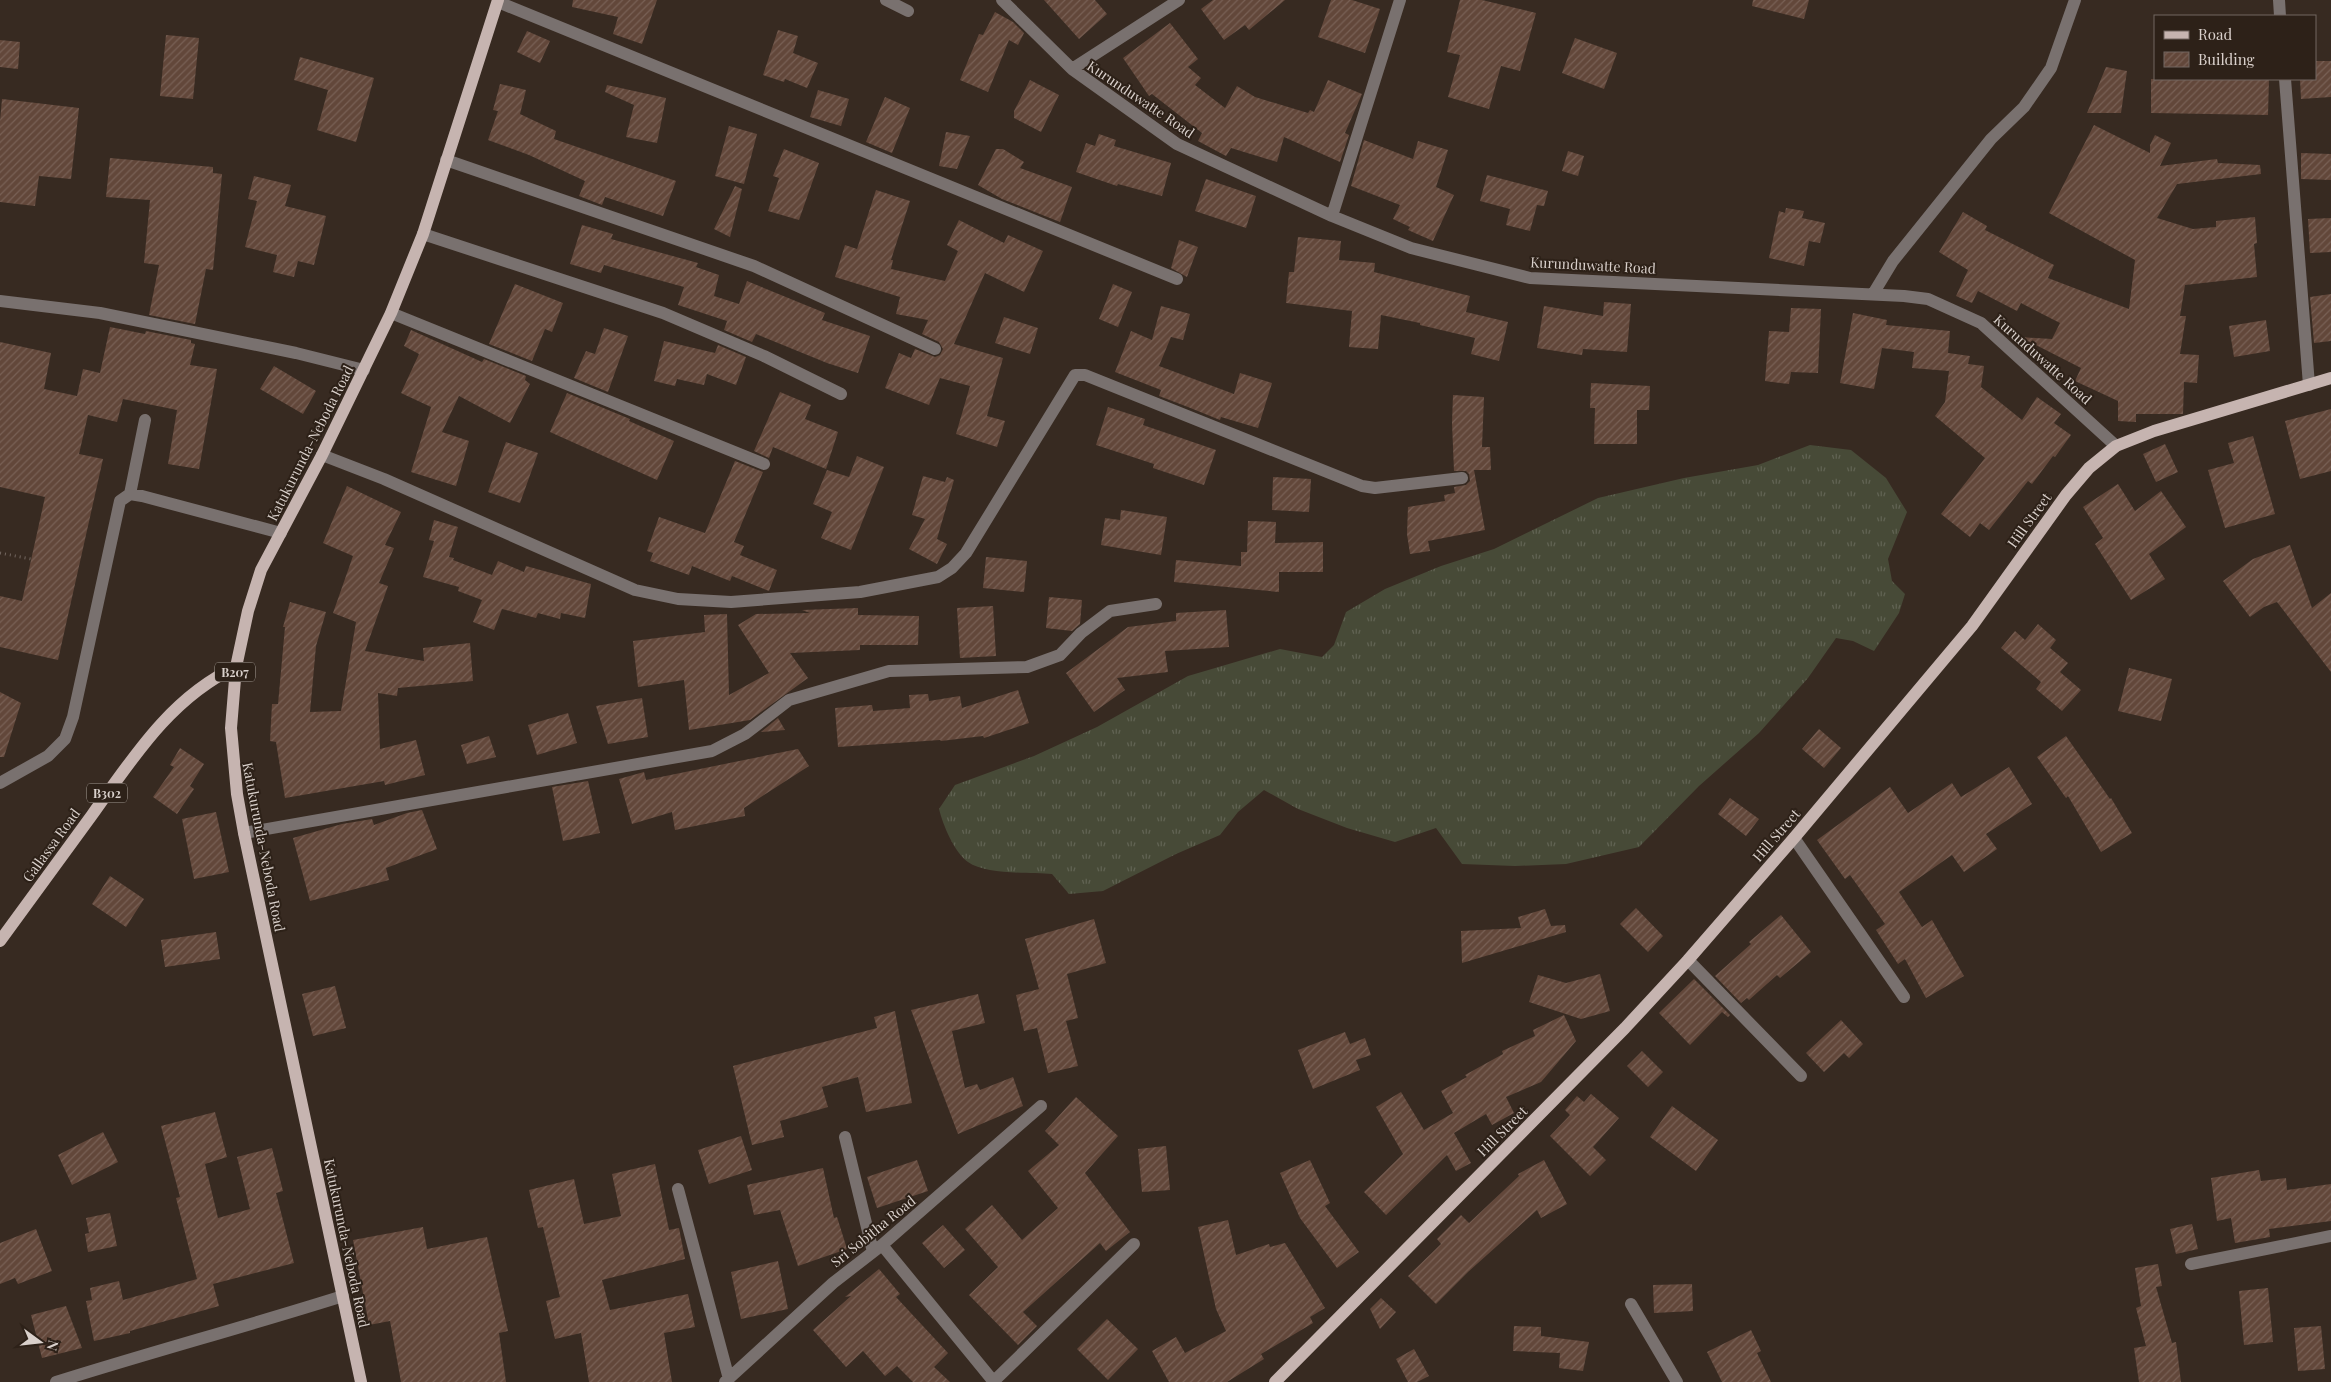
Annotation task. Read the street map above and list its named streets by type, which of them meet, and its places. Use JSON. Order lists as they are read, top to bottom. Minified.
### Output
{"streets":{"main road":["Katukurunda-Neboda Road","Hill Street","B207","B302","Gallassa Road"],"street":["Kurunduwatte Road","Sri Sobitha Road"]},"crossings":[["Kurunduwatte Road","Hill Street"],["Katukurunda-Neboda Road","Gallassa Road"]],"legend":["Road","Building"],"north":"right"}
